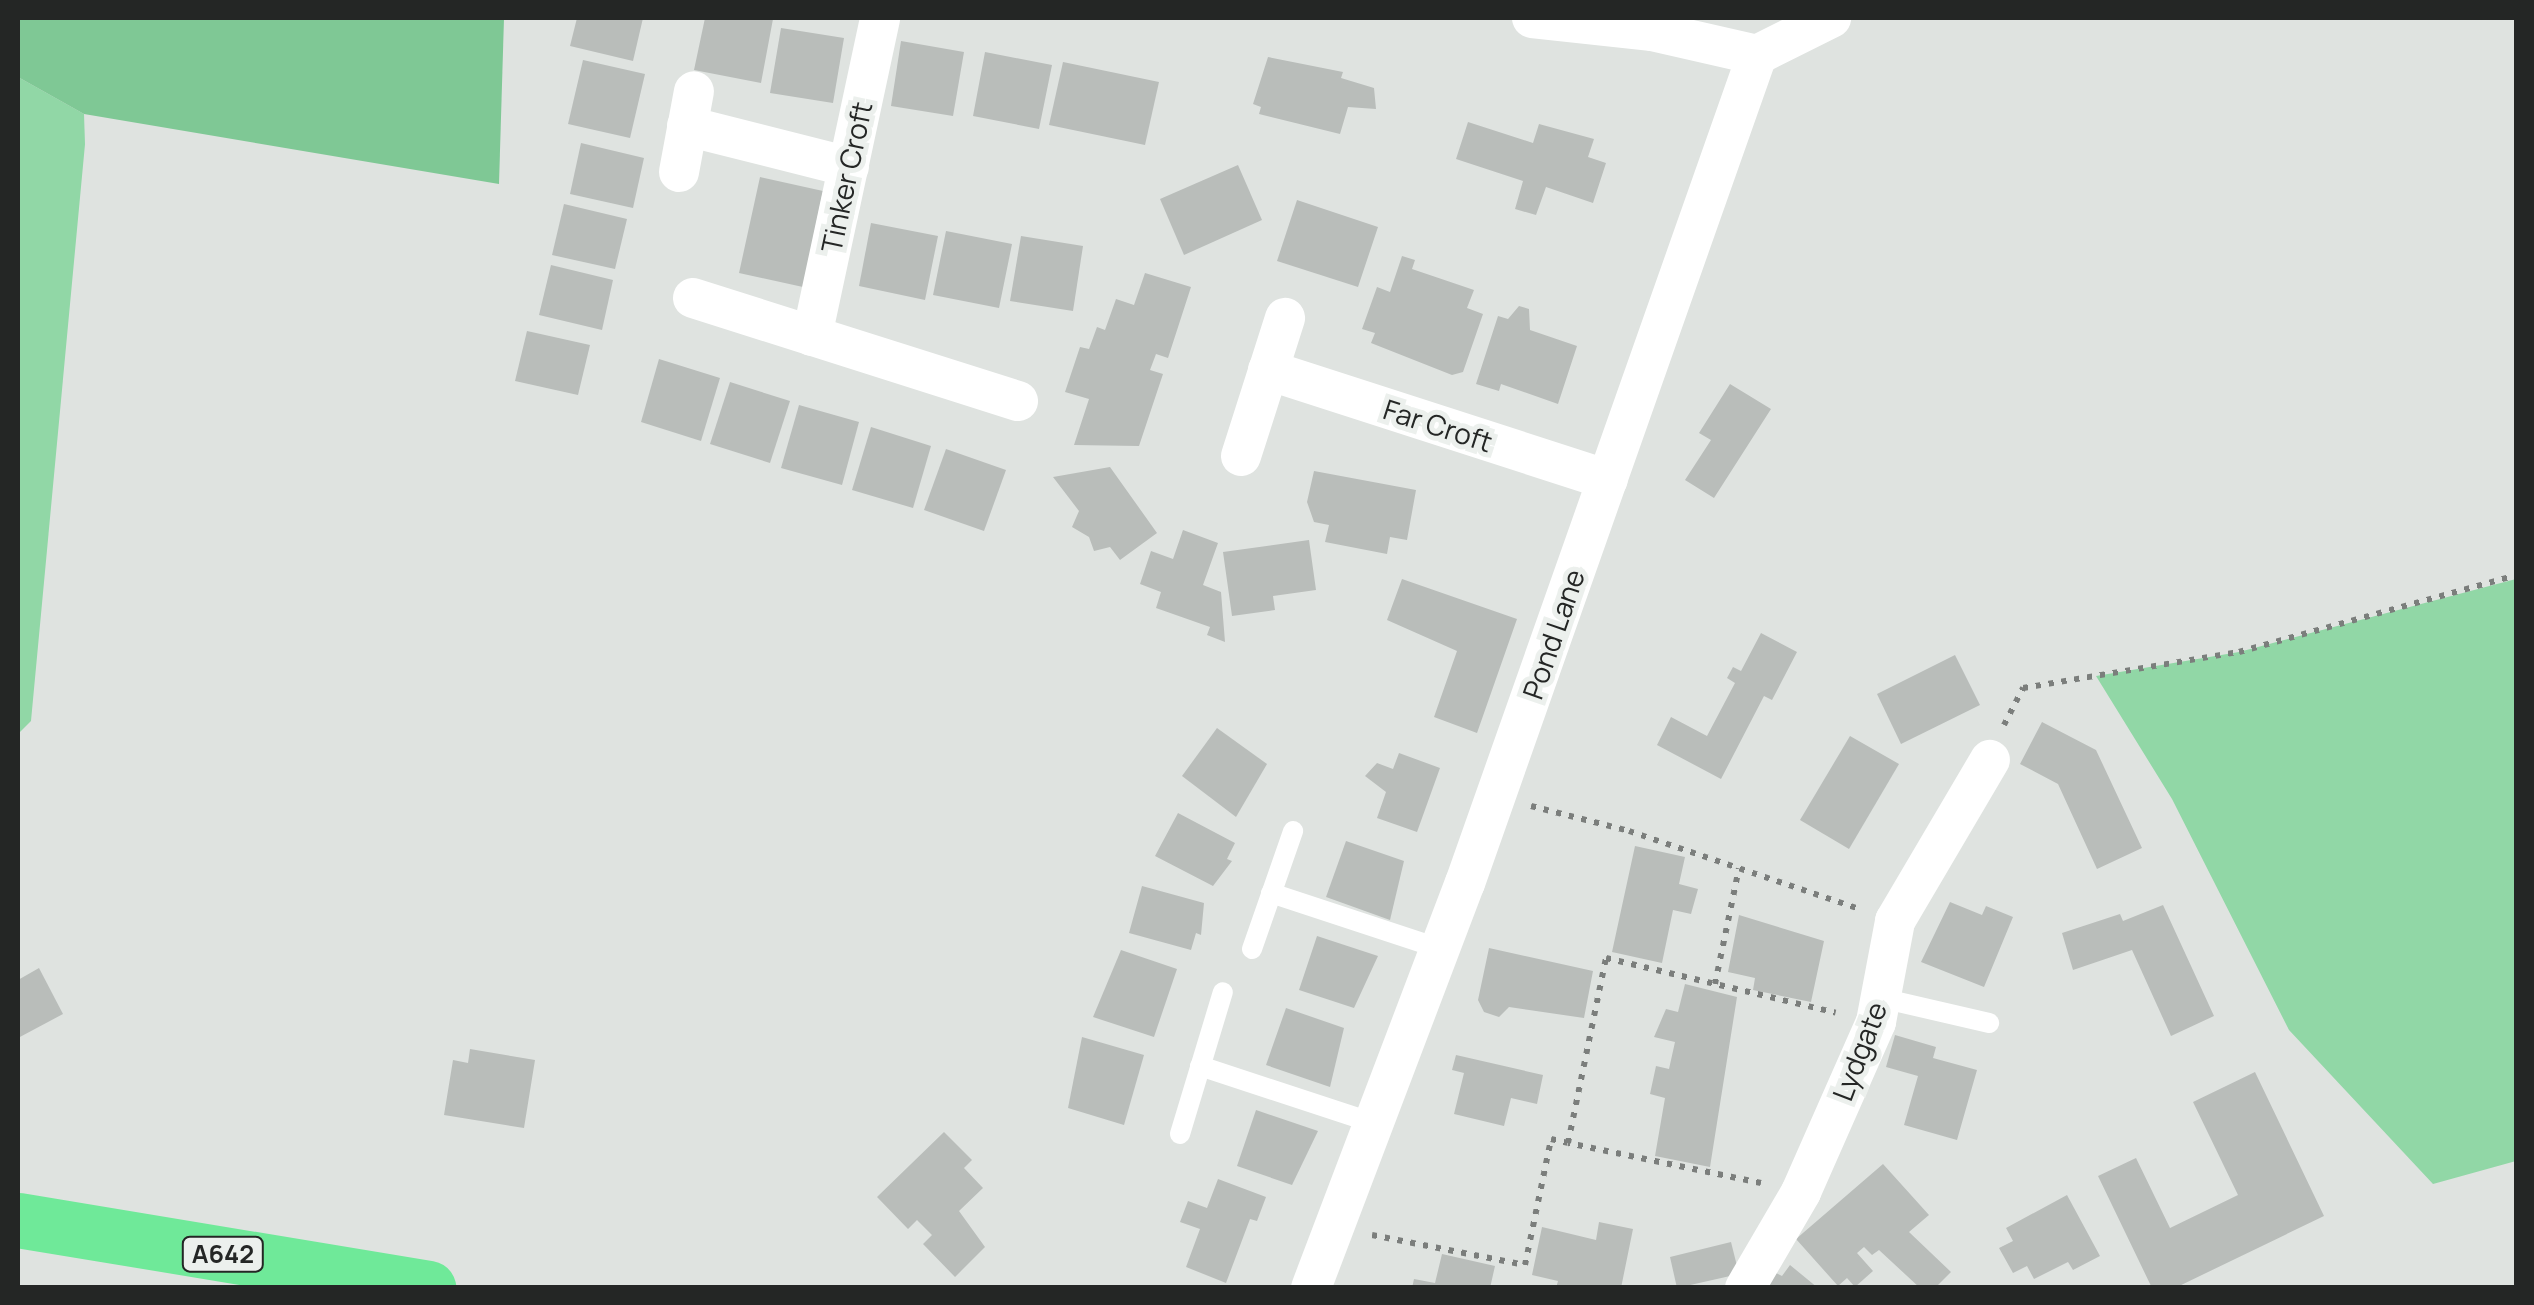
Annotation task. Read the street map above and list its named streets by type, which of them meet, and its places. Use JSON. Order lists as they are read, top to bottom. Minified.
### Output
{"streets":{"highway":["A642"],"street":["Tinker Croft","Far Croft","Pond Lane","Lydgate"]},"crossings":[["Far Croft","Pond Lane"]]}
